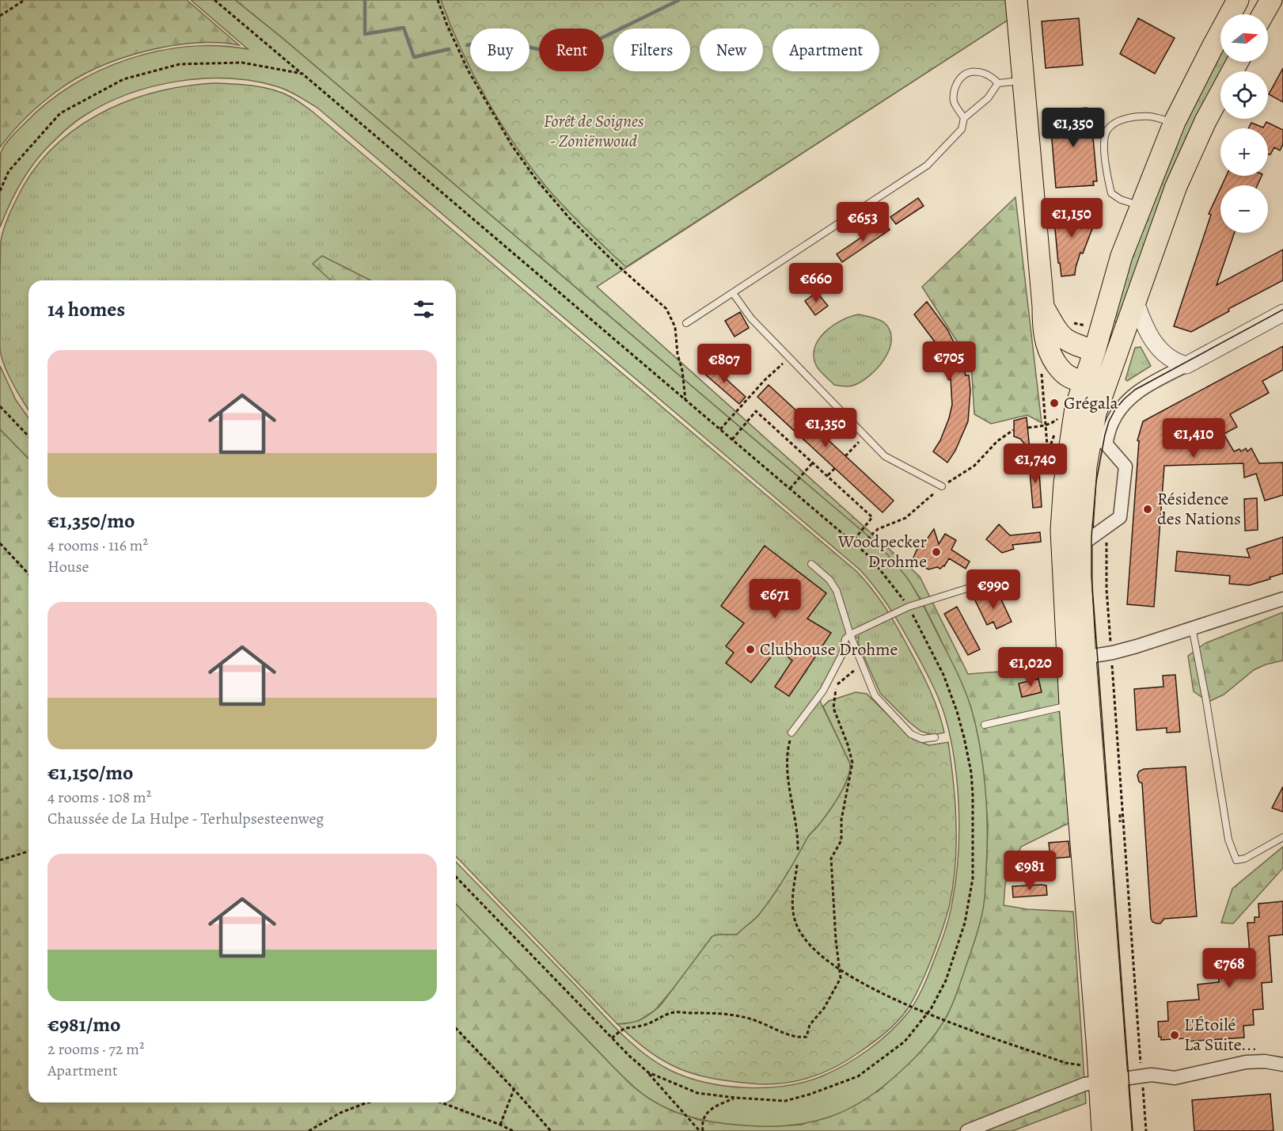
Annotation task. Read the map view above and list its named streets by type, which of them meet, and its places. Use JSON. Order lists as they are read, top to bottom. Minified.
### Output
{"parks":["Forêt de Soignes - Zoniënwoud"],"places":["Grégala","Résidence des Nations","Woodpecker Drohme","Clubhouse Drohme","L'Étoilé La Suite..."],"north":"right","page":{"map_buttons":["+","−"],"chip":["Buy","Rent","Filters","New","Apartment"],"price":["€1,350","€1,150","€653","€660","€705","€807","€1,350","€1,410","€1,740","€990","€671","€1,020","€981","€768"],"heading":"14 homes","list":[{"name":"€1,350/mo","note":"4 rooms · 116 m² · House"},{"name":"€1,150/mo","note":"4 rooms · 108 m² · Chaussée de La Hulpe - Terhulpsesteenweg"},{"name":"€981/mo","note":"2 rooms · 72 m² · Apartment"}]}}
